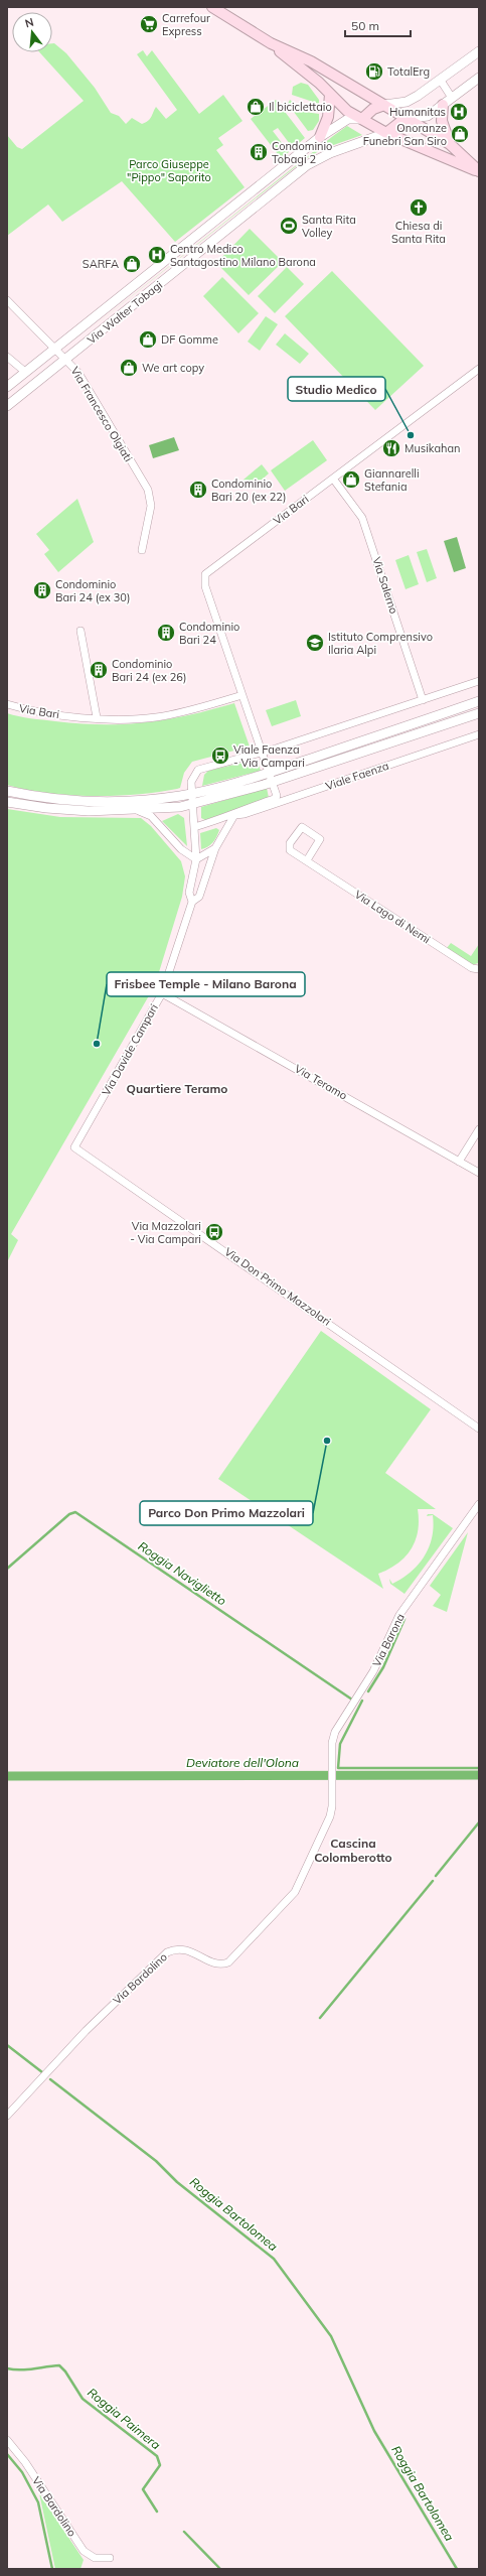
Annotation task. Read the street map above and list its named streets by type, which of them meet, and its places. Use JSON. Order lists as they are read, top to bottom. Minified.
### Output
{"streets":{"main road":["Via Walter Tobagi"],"street":["Via Francesco Olgiati","Via Bari","Via Salerno","Viale Faenza","Via Lago di Nemi","Via Davide Campari","Via Teramo","Via Don Primo Mazzolari","Via Barona","Via Bardolino"]},"crossings":[["Via Walter Tobagi","Via Francesco Olgiati"],["Via Bari","Via Salerno"],["Viale Faenza","Via Davide Campari"],["Via Davide Campari","Via Teramo"],["Via Davide Campari","Via Don Primo Mazzolari"],["Via Barona","Via Bardolino"]],"districts":["Quartiere Teramo","Cascina Colomberotto"],"water":["Roggia Naviglietto","Deviatore dell'Olona","Roggia Bartolomea","Roggia Paimera"],"parks":["Parco Giuseppe \"Pippo\" Saporito"],"places":{"supermarket":["Carrefour Express"],"fuel station":["TotalErg"],"shop":["Il biciclettaio","Onoranze Funebri San Siro","SARFA","DF Gomme","We art copy","Giannarelli Stefania"],"hospital":["Humanitas","Centro Medico Santagostino Milano Barona"],"building":["Condominio Tobagi 2","Condominio Bari 20 (ex 22)","Condominio Bari 24 (ex 30)","Condominio Bari 24","Condominio Bari 24 (ex 26)"],"church":["Chiesa di Santa Rita"],"sports":["Santa Rita Volley"],"other":["Studio Medico","Frisbee Temple - Milano Barona","Parco Don Primo Mazzolari"],"restaurant":["Musikahan"],"school or university":["Istituto Comprensivo Ilaria Alpi"],"bus stop":["Viale Faenza - Via Campari","Via Mazzolari - Via Campari"]},"scale_bar":"50 m","north":"top"}
